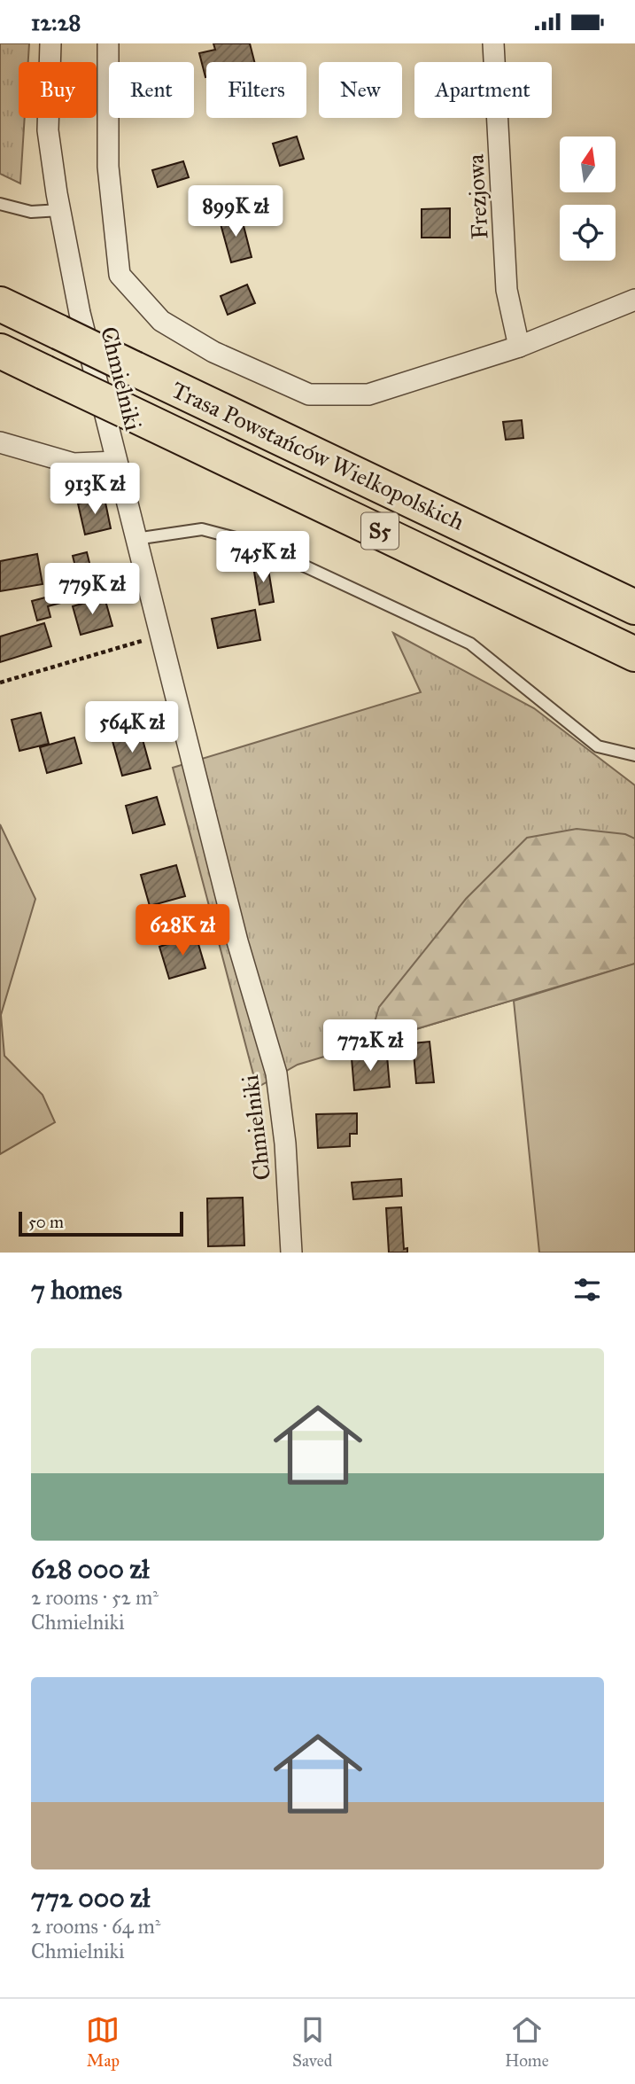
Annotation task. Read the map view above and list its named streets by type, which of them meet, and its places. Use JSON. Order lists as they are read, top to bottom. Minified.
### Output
{"streets":{"highway":["Trasa Powstańców Wielkopolskich","S5"],"street":["Frezjowa","Chmielniki"]},"scale_bar":"50 m","north":"top","page":{"status":"12:28","chip":["Buy","Rent","Filters","New","Apartment"],"price":["899K zł","913K zł","745K zł","779K zł","564K zł","628K zł","772K zł"],"scale":"50 m","heading":"7 homes","list":[{"name":"628 000 zł","note":"2 rooms · 52 m² · Chmielniki"},{"name":"772 000 zł","note":"2 rooms · 64 m² · Chmielniki"}],"tabs":["Map","Saved","Home"]}}
